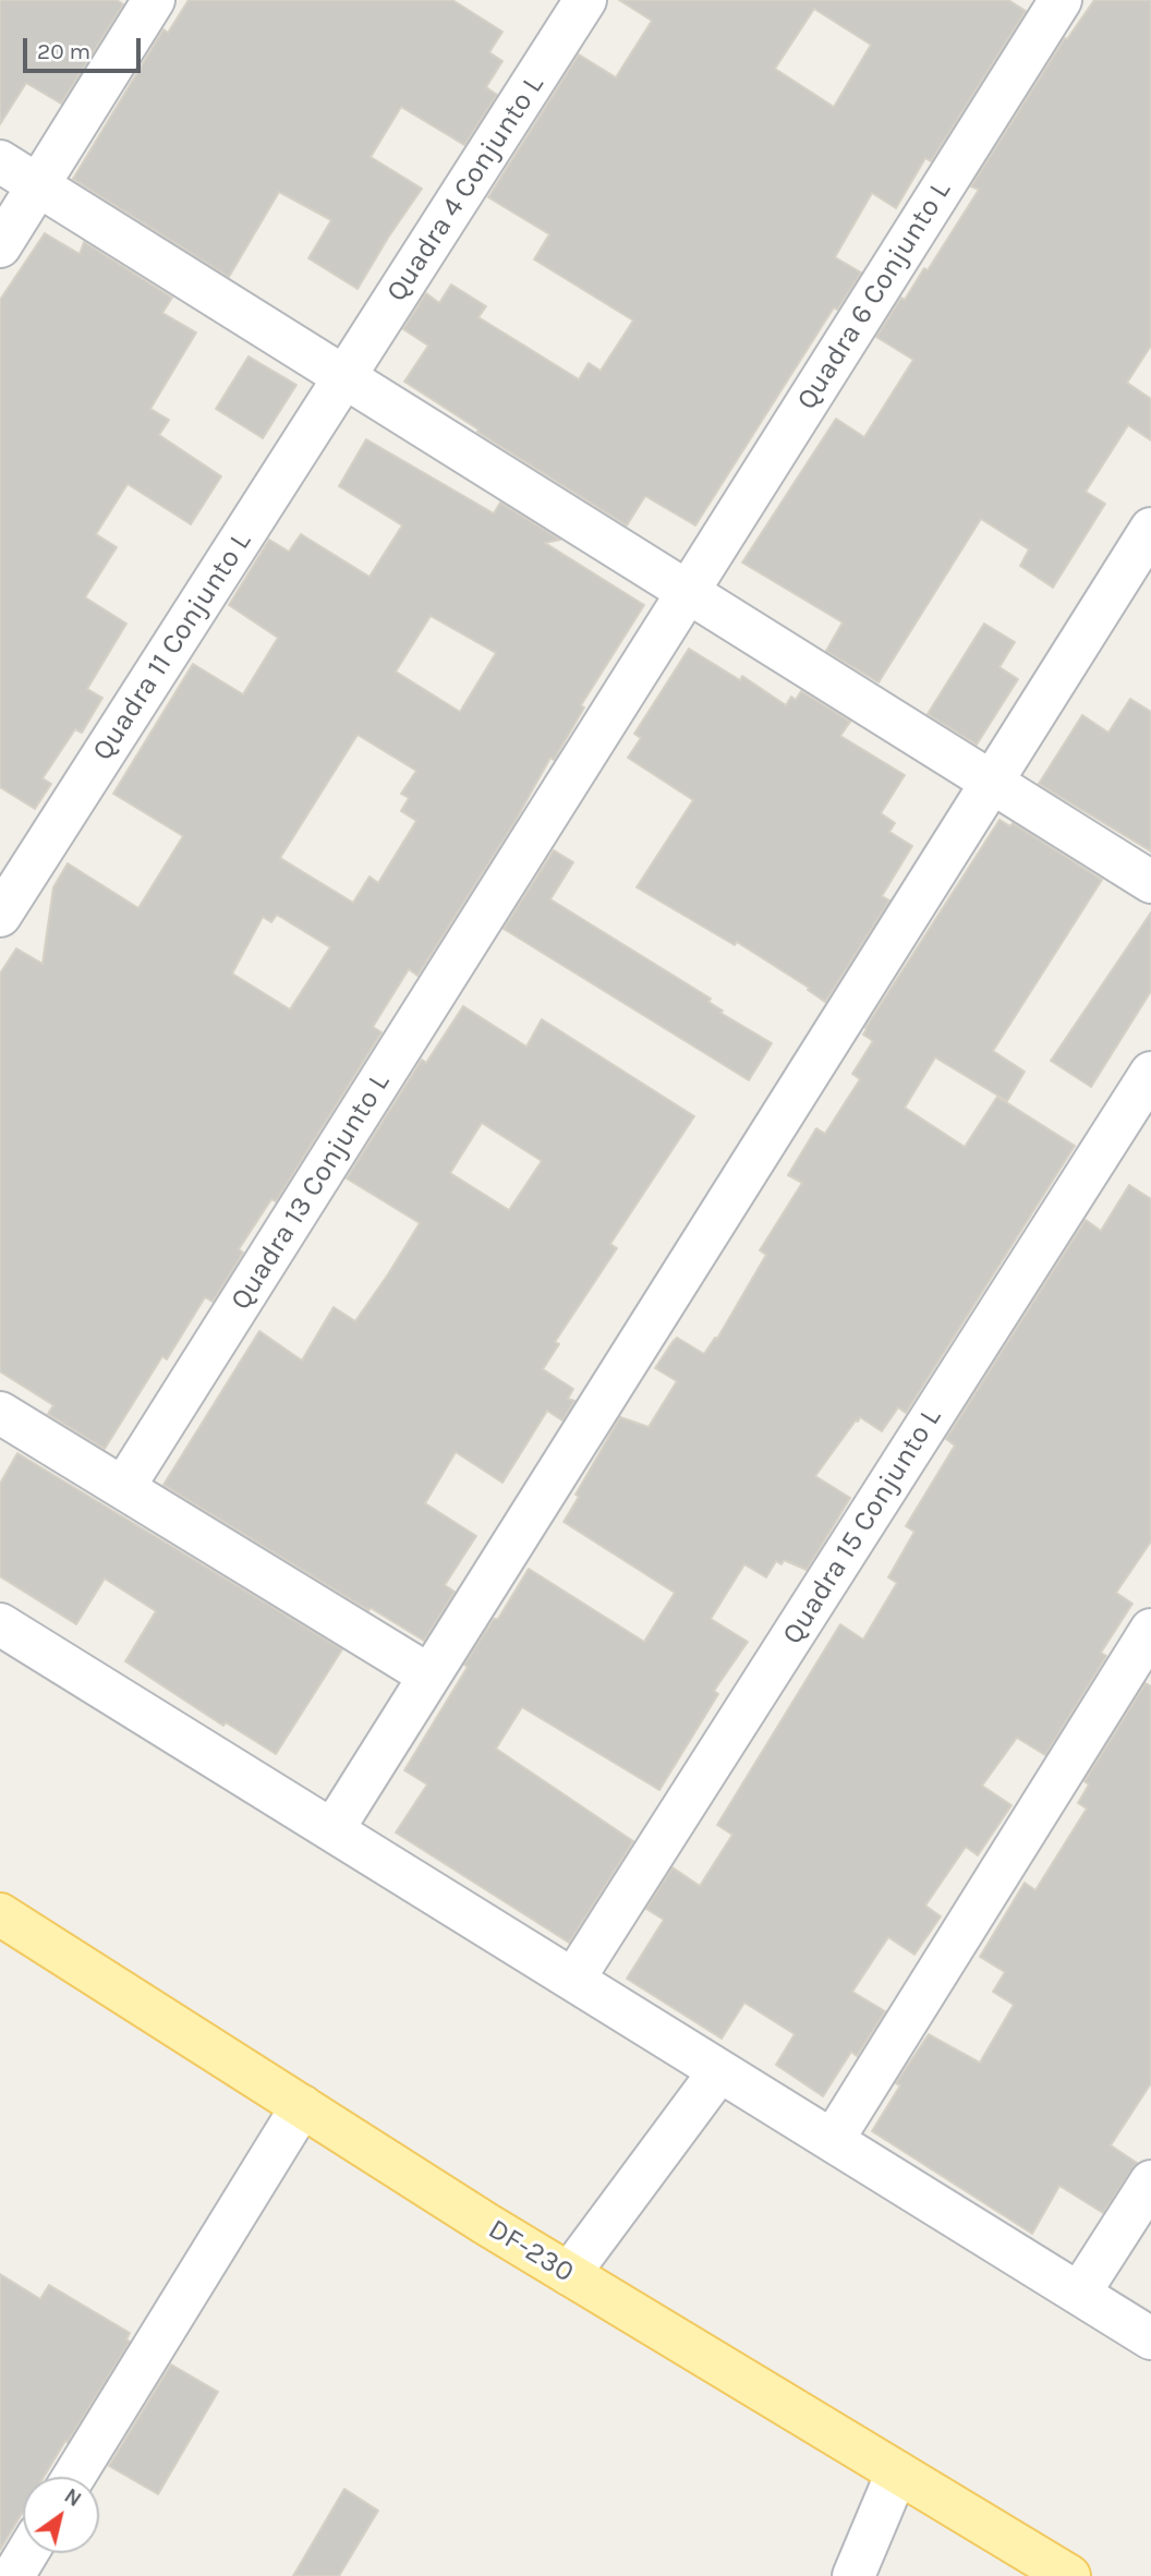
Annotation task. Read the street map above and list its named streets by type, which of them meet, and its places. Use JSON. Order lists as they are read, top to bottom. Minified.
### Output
{"streets":{"main road":["DF-230"],"street":["Quadra 4 Conjunto L","Quadra 6 Conjunto L","Quadra 11 Conjunto L","Quadra 13 Conjunto L","Quadra 15 Conjunto L"]},"crossings":[["Quadra 4 Conjunto L","Quadra 11 Conjunto L"],["Quadra 6 Conjunto L","Quadra 13 Conjunto L"]],"scale_bar":"20 m","north":"top right"}
